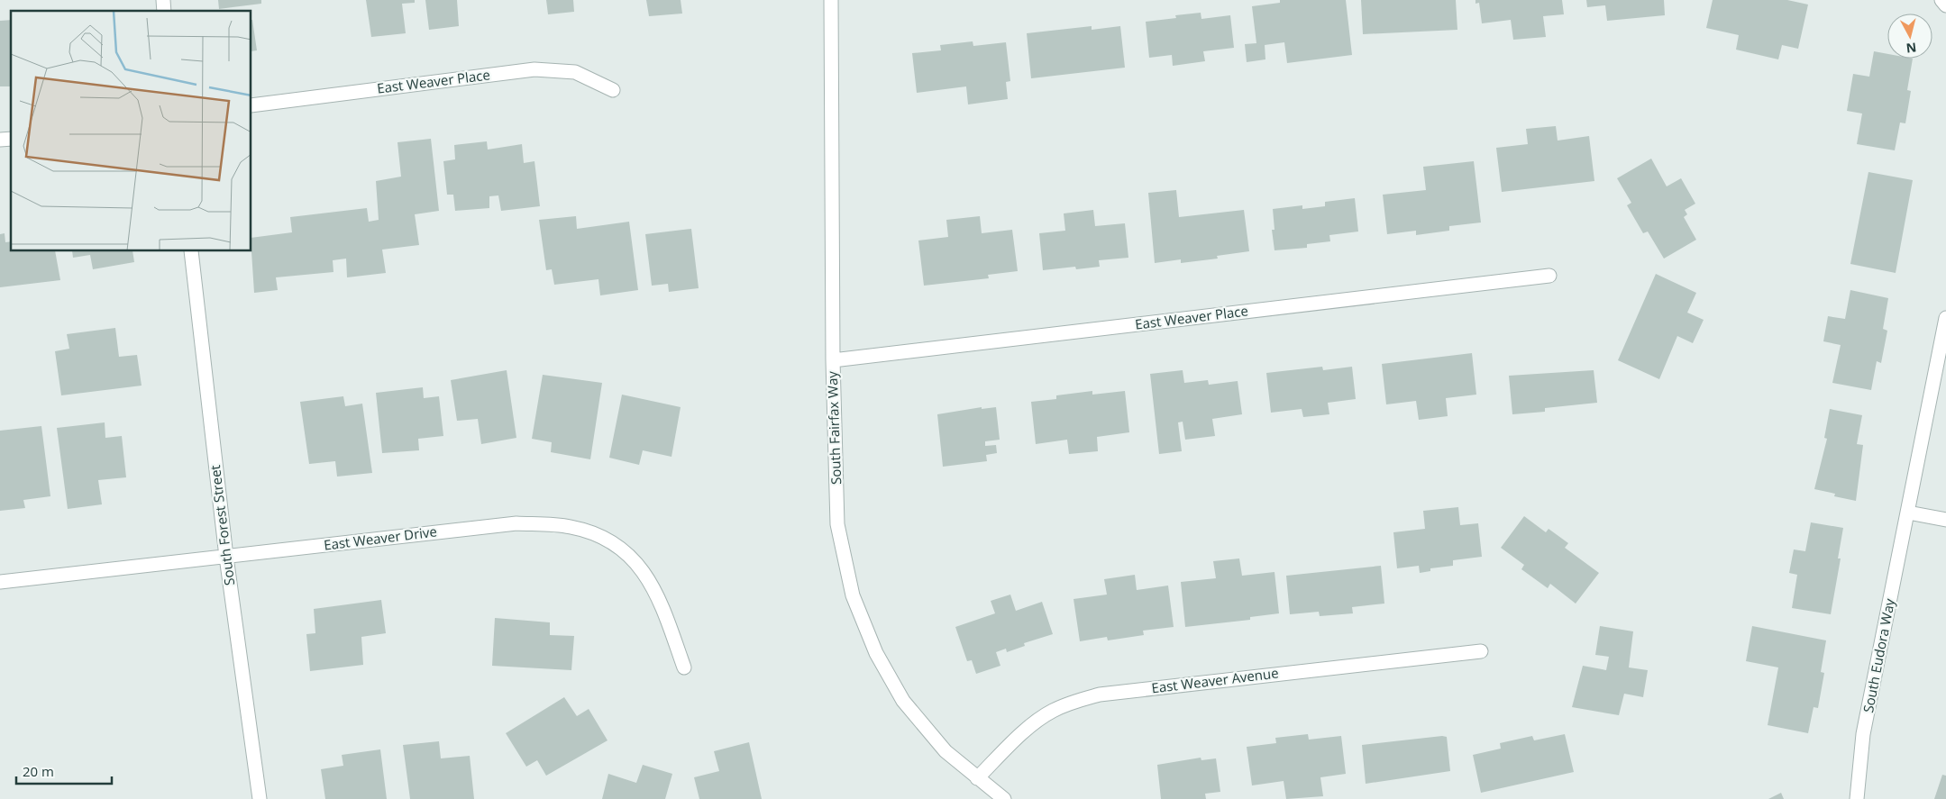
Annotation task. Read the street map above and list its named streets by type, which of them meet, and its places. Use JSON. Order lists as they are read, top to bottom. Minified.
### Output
{"streets":{"street":["East Weaver Place","South Fairfax Way","South Forest Street","East Weaver Drive","South Eudora Way","East Weaver Avenue"]},"crossings":[["East Weaver Place","South Fairfax Way"],["South Fairfax Way","East Weaver Avenue"],["South Forest Street","East Weaver Drive"]],"scale_bar":"20 m","north":"bottom"}
